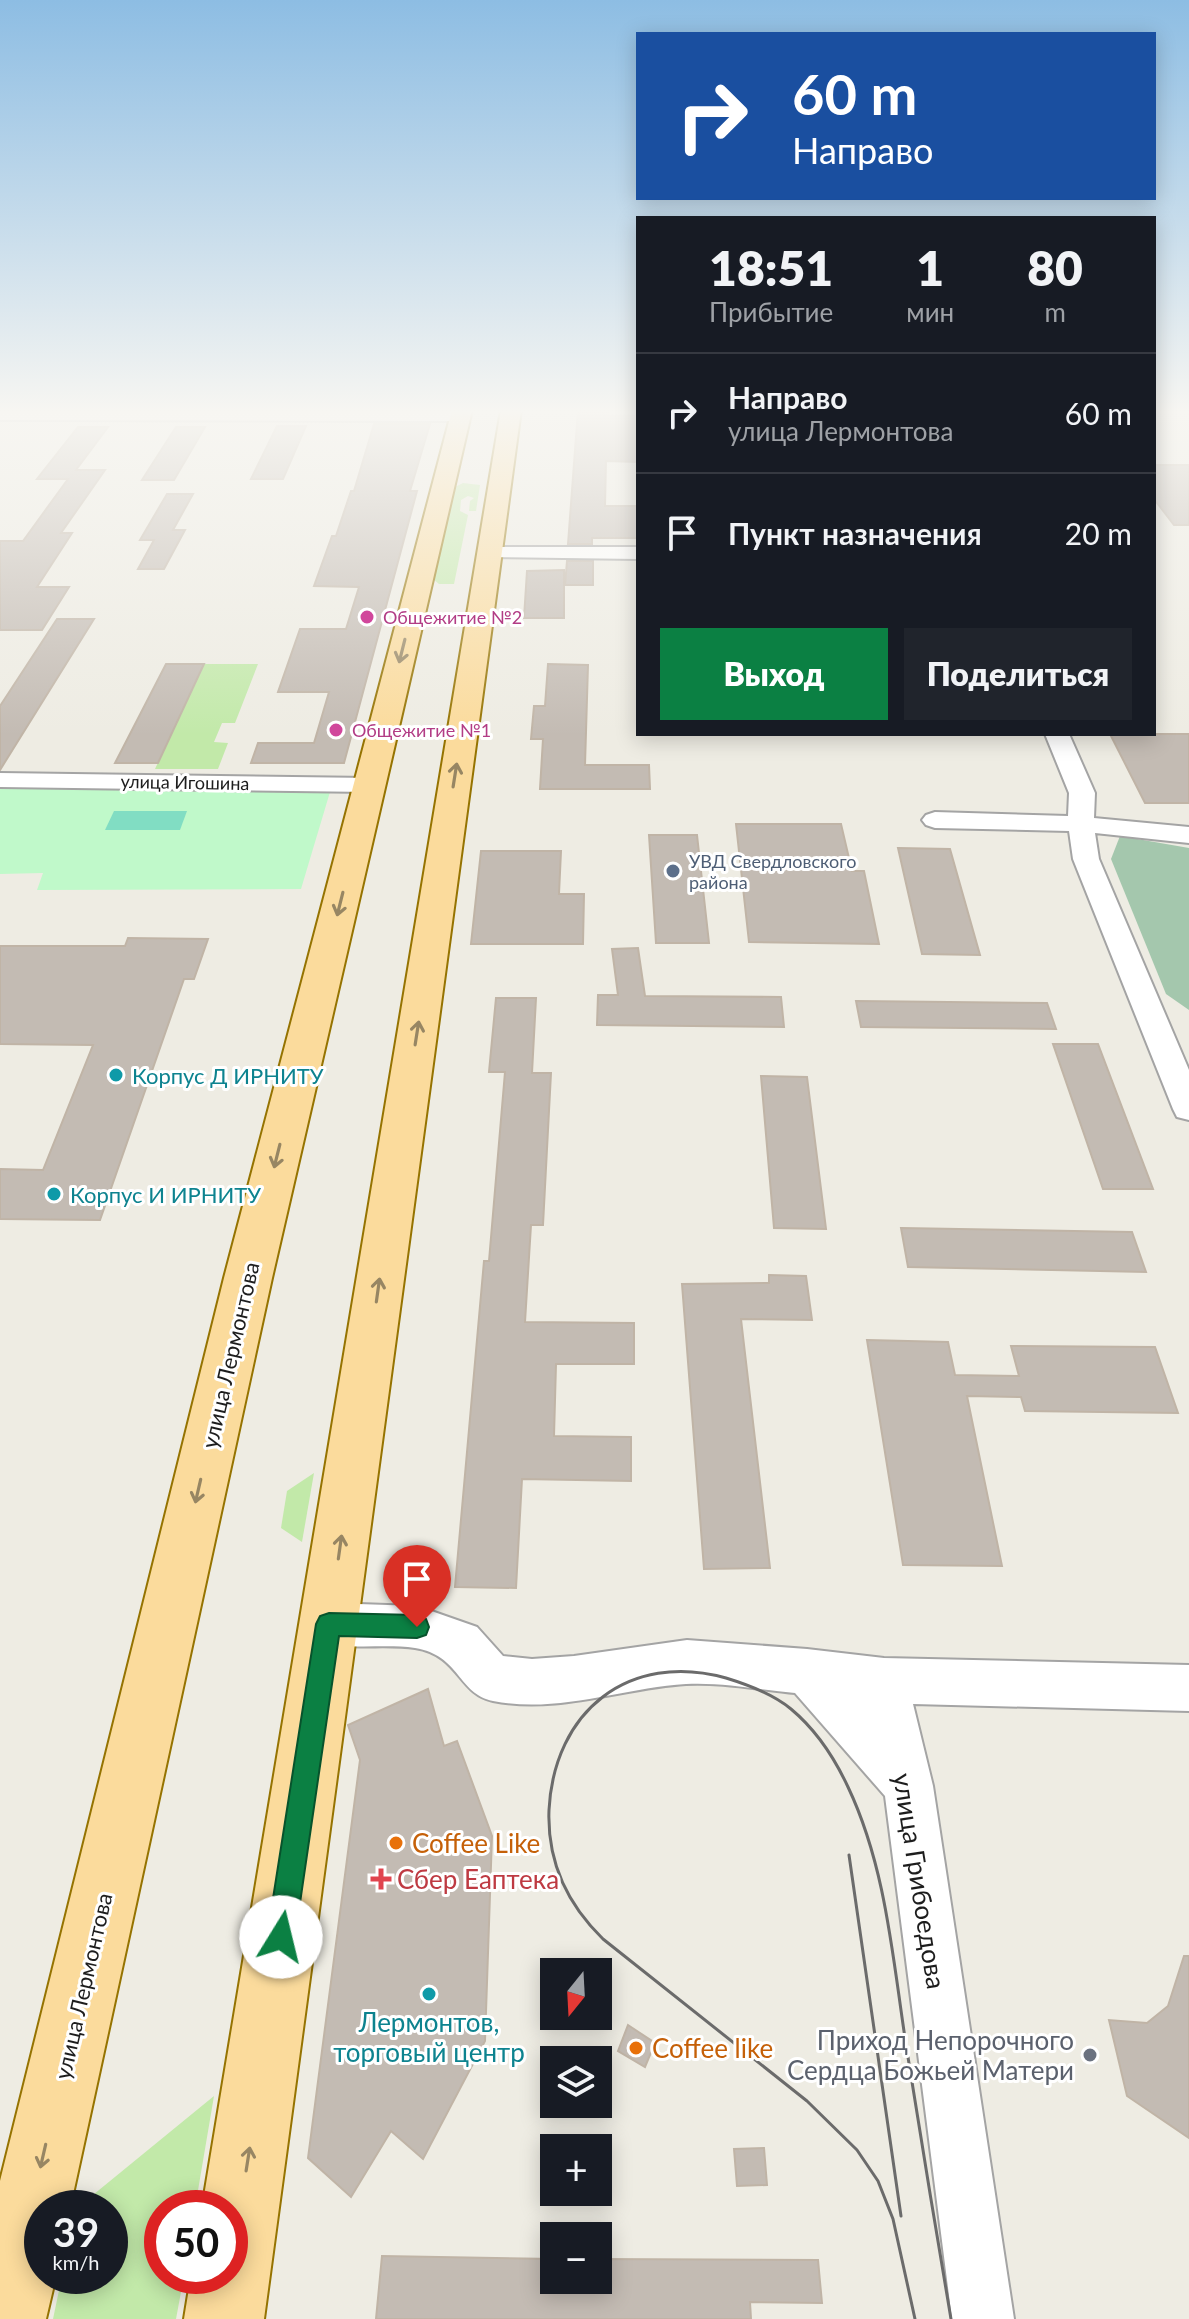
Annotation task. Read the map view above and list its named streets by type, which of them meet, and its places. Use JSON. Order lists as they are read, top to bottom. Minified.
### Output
{"streets":{"main road":["улица Лермонтова"],"street":["улица Игошина","улица Грибоедова"]},"crossings":[["улица Игошина","улица Лермонтова"]],"places":{"other":["Общежитие №2","Общежитие №1","УВД Свердловского района","Корпус Д ИРНИТУ","Корпус И ИРНИТУ","Coffee Like","Лермонтов, торговый центр","Coffee like","Приход Непорочного Сердца Божьей Матери"],"health":["Сбер Еаптека"]},"north":"bottom","page":{"turn":["60 m","Направо"],"eta":["18:51","Прибытие","1","мин","80","m"],"list":[{"name":"Направо","note":"улица Лермонтова","value":"60 m"},{"name":"Пункт назначения","value":"20 m"}],"buttons":["Выход","Поделиться"],"map_buttons":["+","−"],"speed":"39 km/h","limit":"50"}}
